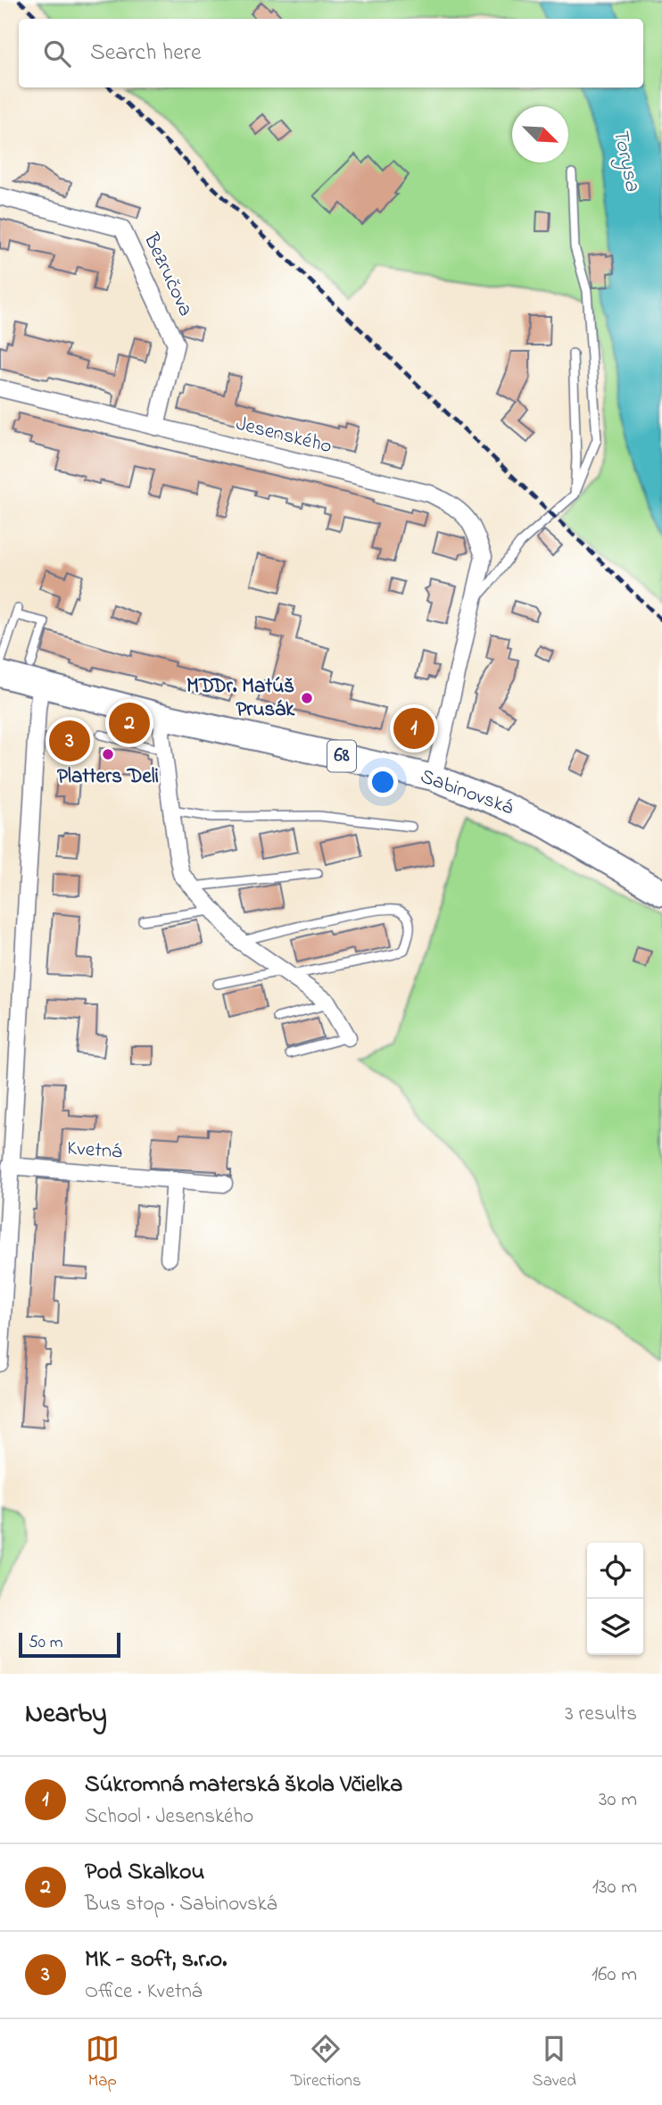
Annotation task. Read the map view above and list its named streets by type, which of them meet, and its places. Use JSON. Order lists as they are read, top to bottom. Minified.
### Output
{"streets":{"main road":["68","Sabinovská"],"street":["Bezručova","Jesenského","Kvetná"]},"crossings":[["Bezručova","Jesenského"],["Jesenského","Sabinovská"]],"water":["Torysa"],"places":["MDDr. Matúš Prusák","Platters Deli"],"scale_bar":"50 m","north":"bottom right","page":{"search":"Search here","pins":["2","1","3"],"scale":"50 m","heading":["Nearby","3 results"],"list":[{"mark":"1","name":"Súkromná materská škola Včielka","note":"School · Jesenského","value":"30 m"},{"mark":"2","name":"Pod Skalkou","note":"Bus stop · Sabinovská","value":"130 m"},{"mark":"3","name":"MK - soft, s.r.o.","note":"Office · Kvetná","value":"160 m"}],"nav":["Map","Directions","Saved"]}}
